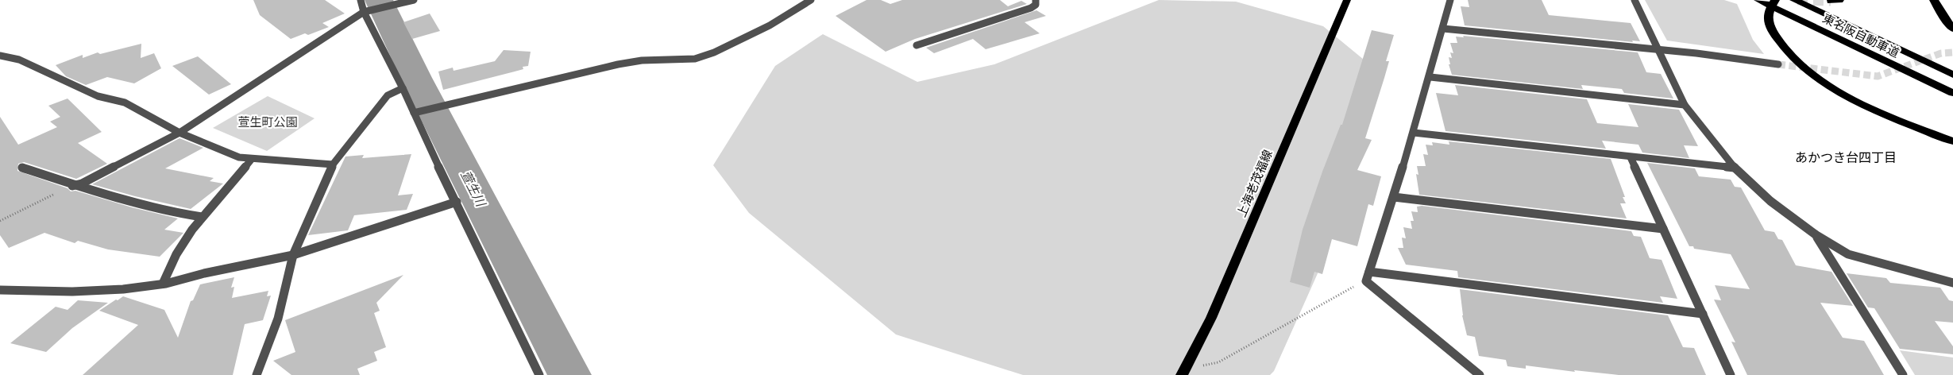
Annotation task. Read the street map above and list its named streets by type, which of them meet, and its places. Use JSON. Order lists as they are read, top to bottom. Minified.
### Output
{"streets":{"highway":["東名阪自動車道"],"main road":["上海老茂福線"]},"districts":["あかつき台四丁目"],"water":["萱生川"],"parks":["萱生町公園"]}
